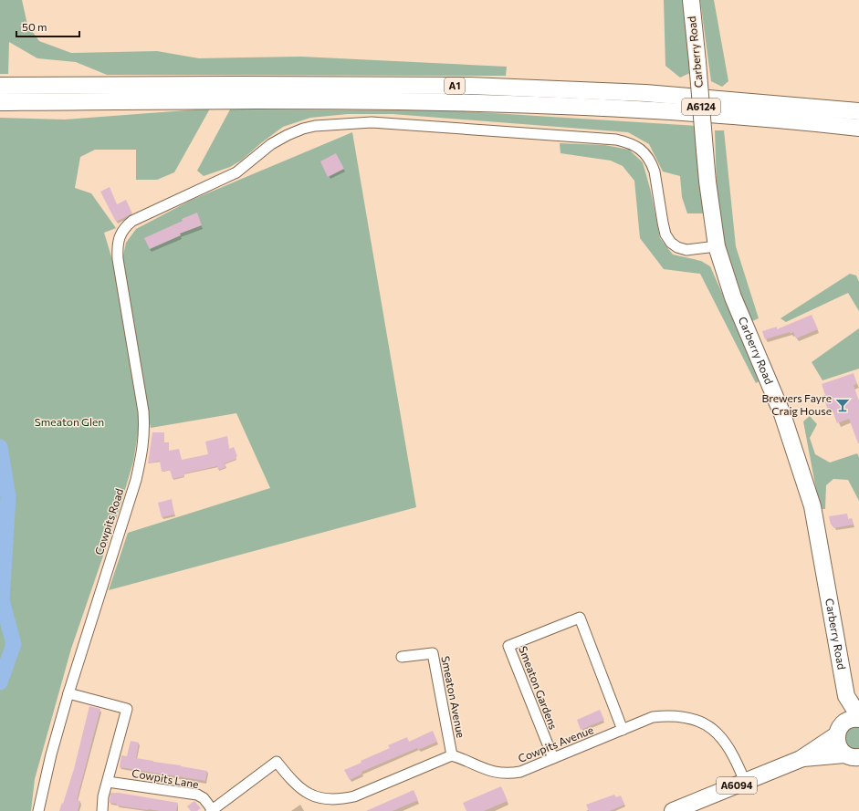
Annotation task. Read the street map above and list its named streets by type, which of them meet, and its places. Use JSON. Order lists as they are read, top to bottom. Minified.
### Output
{"streets":{"main road":["Carberry Road","A1","A6124","A6094"],"street":["Cowpits Road","Smeaton Gardens","Smeaton Avenue","Cowpits Avenue","Cowpits Lane"]},"crossings":[["Carberry Road","Cowpits Road"],["Carberry Road","A6094"],["Smeaton Gardens","Cowpits Avenue"],["Smeaton Avenue","Cowpits Avenue"],["Smeaton Avenue","Cowpits Lane"],["Cowpits Avenue","Cowpits Lane"],["Cowpits Avenue","A6094"]],"parks":["Smeaton Glen"],"places":{"bar":["Brewers Fayre Craig House"]},"scale_bar":"50 m"}
